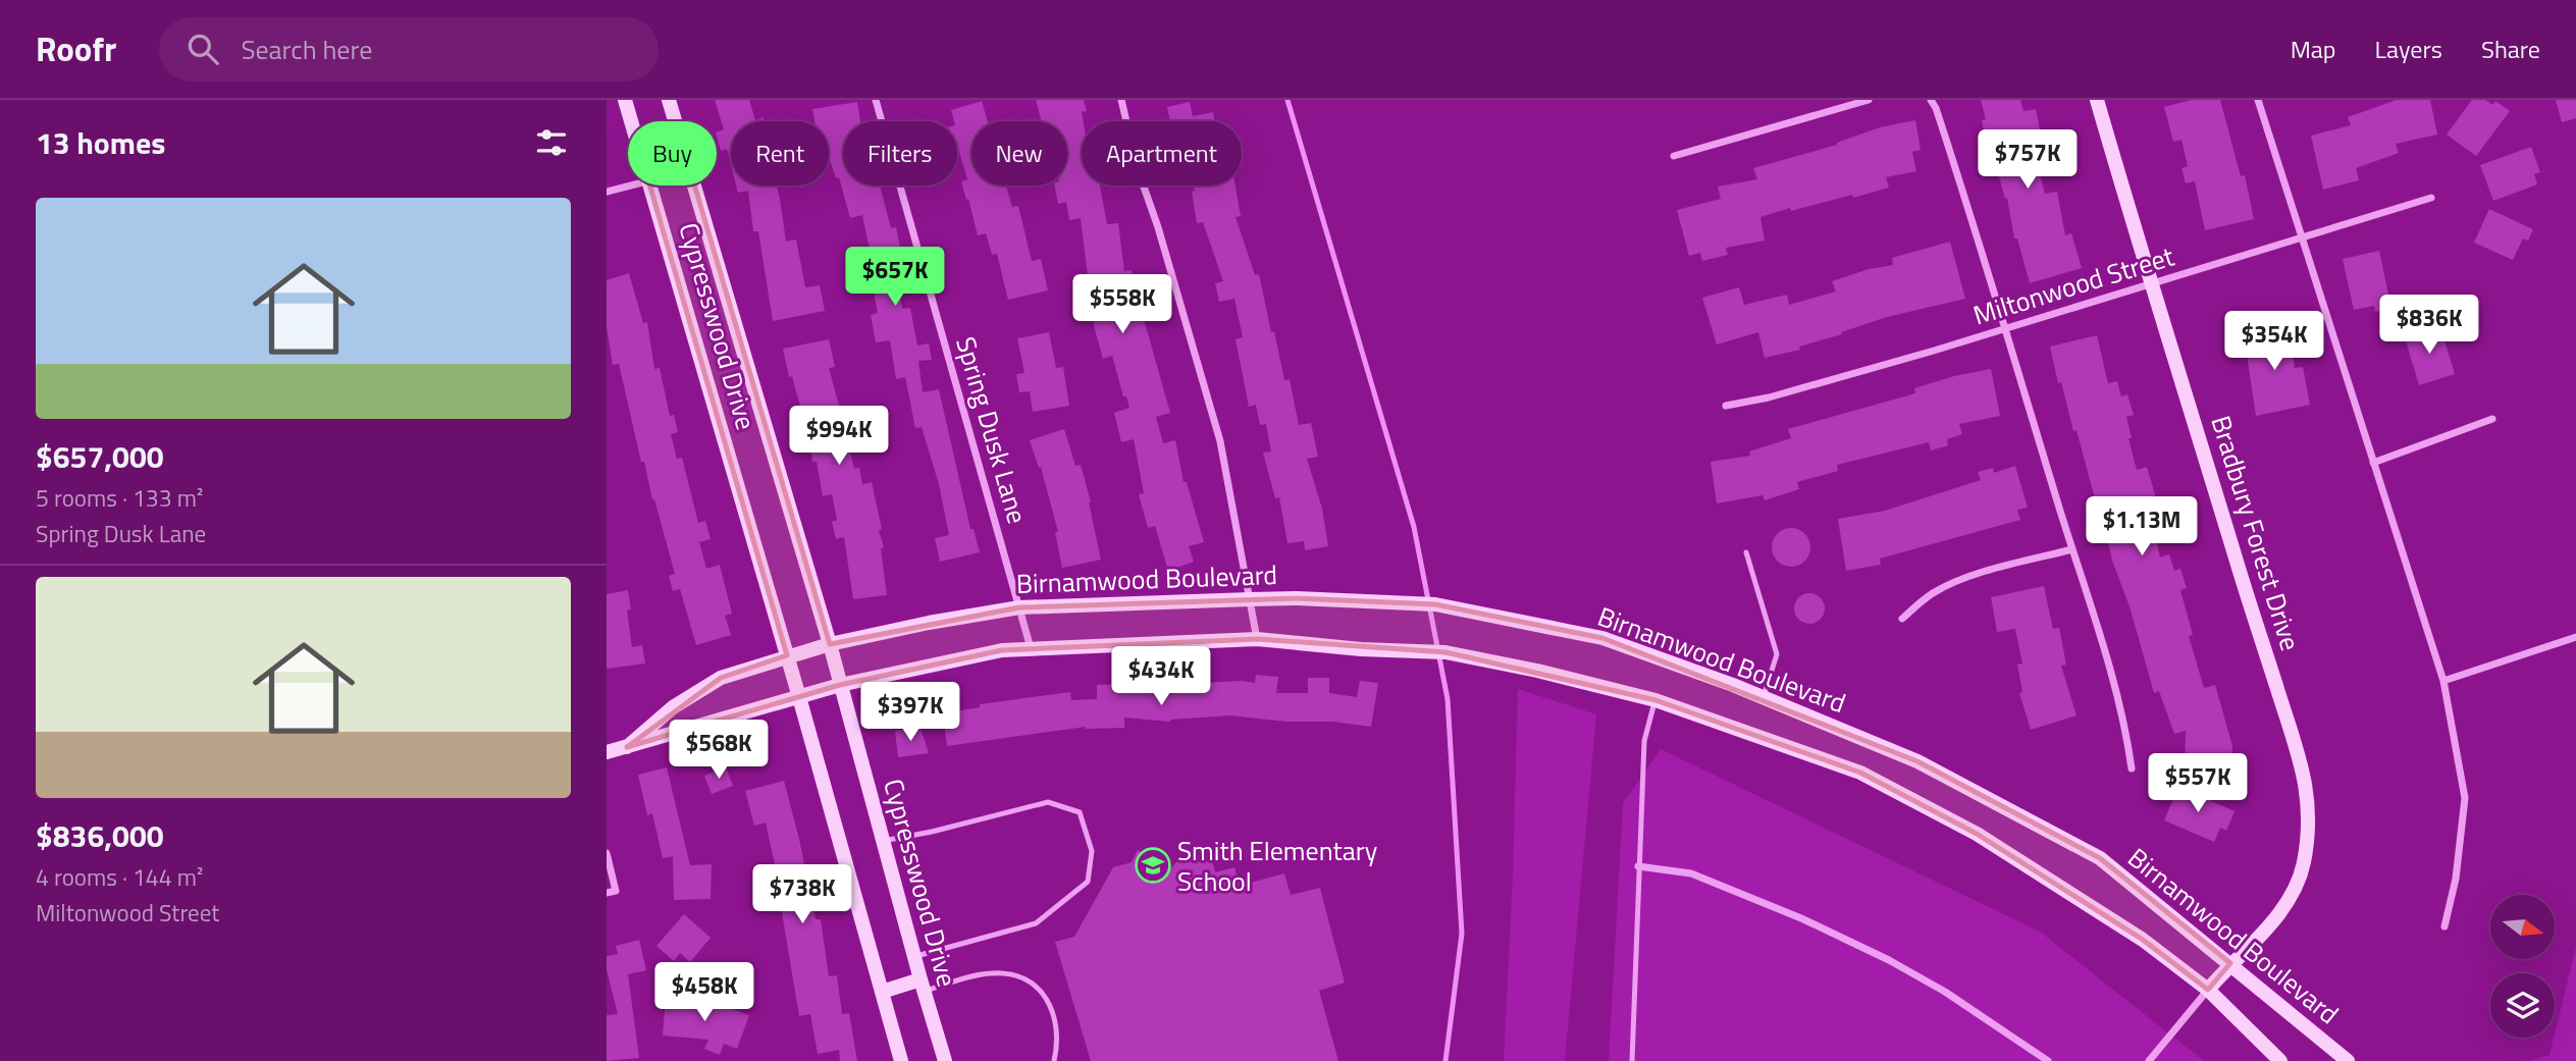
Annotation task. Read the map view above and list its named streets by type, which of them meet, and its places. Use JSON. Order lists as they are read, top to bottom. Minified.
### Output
{"streets":{"street":["Miltonwood Street","Cypresswood Drive","Spring Dusk Lane","Bradbury Forest Drive","Birnamwood Boulevard"]},"crossings":[["Miltonwood Street","Bradbury Forest Drive"],["Cypresswood Drive","Birnamwood Boulevard"],["Spring Dusk Lane","Birnamwood Boulevard"],["Bradbury Forest Drive","Birnamwood Boulevard"]],"places":{"school or university":["Smith Elementary School"]},"north":"right","page":{"header":"Roofr","search":"Search here","nav":["Map","Layers","Share"],"heading":"13 homes","chip":["Buy","Rent","Filters","New","Apartment"],"price":["$757K","$657K","$558K","$836K","$354K","$994K","$1.13M","$434K","$397K","$568K","$557K","$738K","$458K"],"list":[{"name":"$657,000","note":"5 rooms · 133 m² · Spring Dusk Lane"},{"name":"$836,000","note":"4 rooms · 144 m² · Miltonwood Street"}]}}
